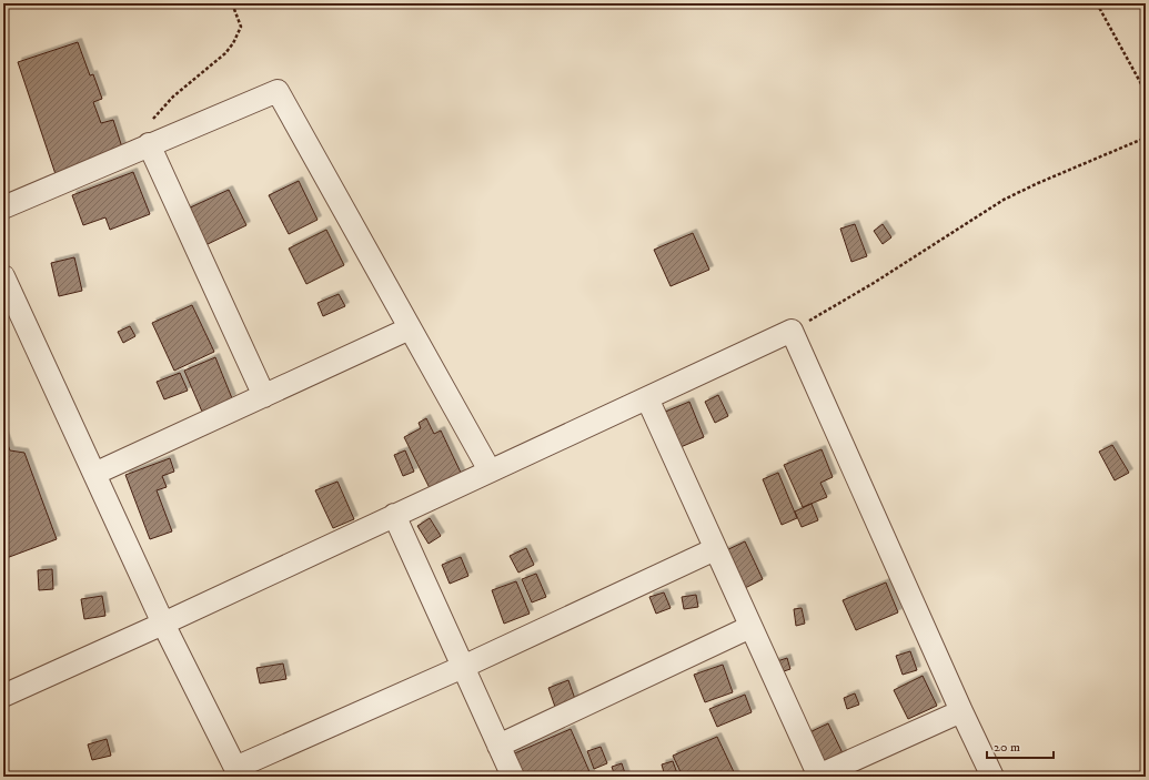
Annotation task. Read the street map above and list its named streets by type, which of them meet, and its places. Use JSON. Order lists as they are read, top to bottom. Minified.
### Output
{"scale_bar":"20 m"}
